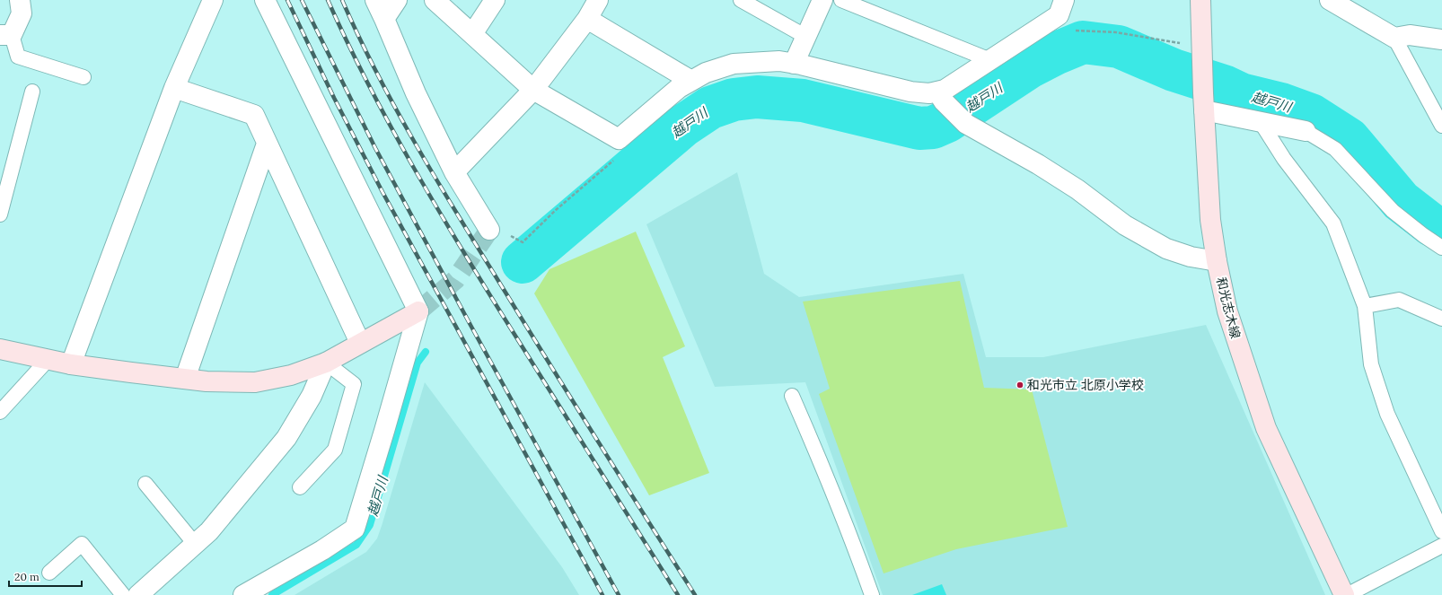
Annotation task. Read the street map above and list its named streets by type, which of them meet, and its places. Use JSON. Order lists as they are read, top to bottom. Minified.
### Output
{"streets":{"main road":["和光志木線"]},"water":["越戸川"],"places":["和光市立 北原小学校"],"scale_bar":"20 m"}
